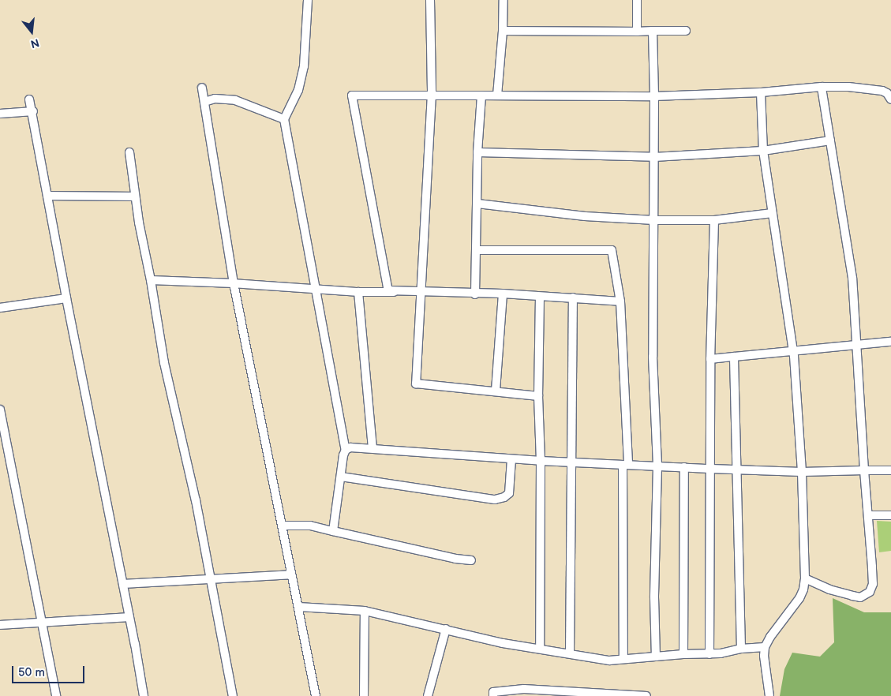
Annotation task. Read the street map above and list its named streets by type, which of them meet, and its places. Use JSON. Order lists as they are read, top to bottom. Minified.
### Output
{"scale_bar":"50 m","north":"bottom"}
